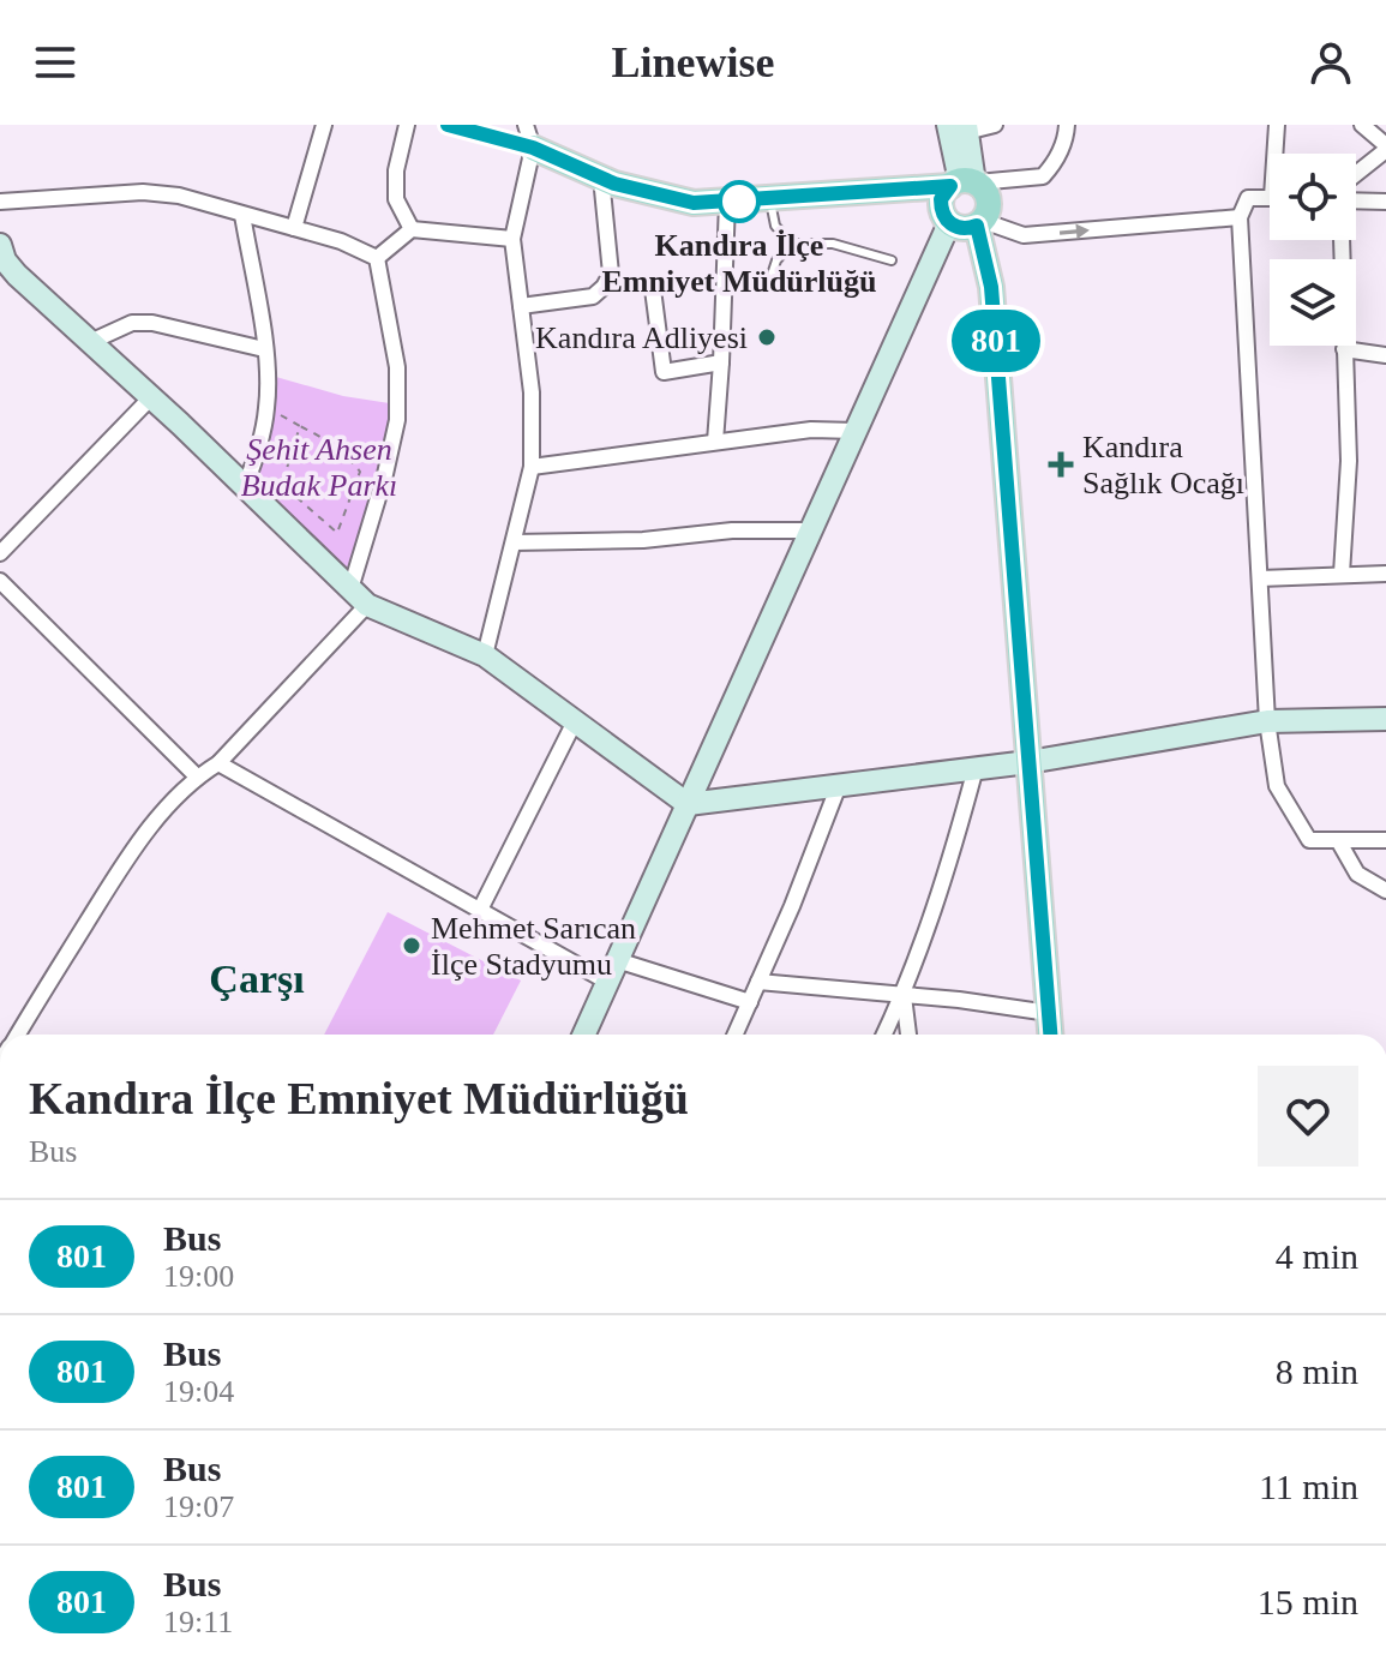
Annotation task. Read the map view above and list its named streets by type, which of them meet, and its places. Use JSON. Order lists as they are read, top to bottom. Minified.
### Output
{"districts":["Çarşı"],"parks":["Şehit Ahsen Budak Parkı"],"places":{"other":["Kandıra İlçe Emniyet Müdürlüğü","Kandıra Adliyesi","Mehmet Sarıcan İlçe Stadyumu"],"health":["Kandıra Sağlık Ocağı"]},"lines":["bus line 801"],"page":{"header":"Linewise","on_map":"801","heading":["Kandıra İlçe Emniyet Müdürlüğü","Bus"],"list":[{"mark":"801","name":"Bus","note":"19:00","value":"4 min"},{"mark":"801","name":"Bus","note":"19:04","value":"8 min"},{"mark":"801","name":"Bus","note":"19:07","value":"11 min"},{"mark":"801","name":"Bus","note":"19:11","value":"15 min"}]}}
